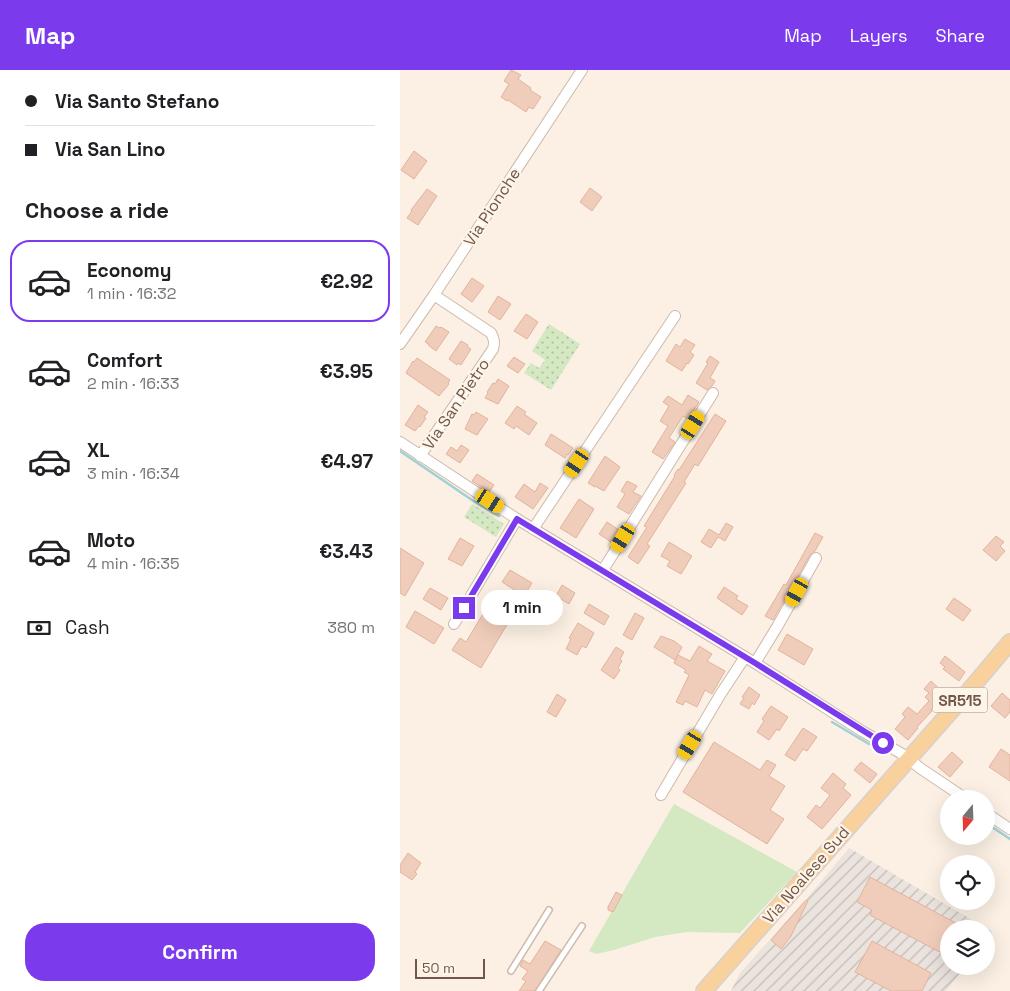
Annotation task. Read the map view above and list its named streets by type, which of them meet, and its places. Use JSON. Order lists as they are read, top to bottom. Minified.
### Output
{"streets":{"main road":["SR515","Via Noalese Sud"],"street":["Via Pionche","Via San Pietro"]},"crossings":[["Via Pionche","Via San Pietro"],["SR515","Via Noalese Sud"]],"scale_bar":"50 m","north":"bottom","page":{"header":"Map","nav":["Map","Layers","Share"],"banner":["Via Santo Stefano","Via San Lino"],"heading":"Choose a ride","list":[{"name":"Economy","note":"1 min · 16:32","value":"€2.92"},{"name":"Comfort","note":"2 min · 16:33","value":"€3.95"},{"name":"XL","note":"3 min · 16:34","value":"€4.97"},{"name":"Moto","note":"4 min · 16:35","value":"€3.43"}],"bubble":"1 min","pay":["Cash","380 m"],"buttons":"Confirm","scale":"50 m"}}
